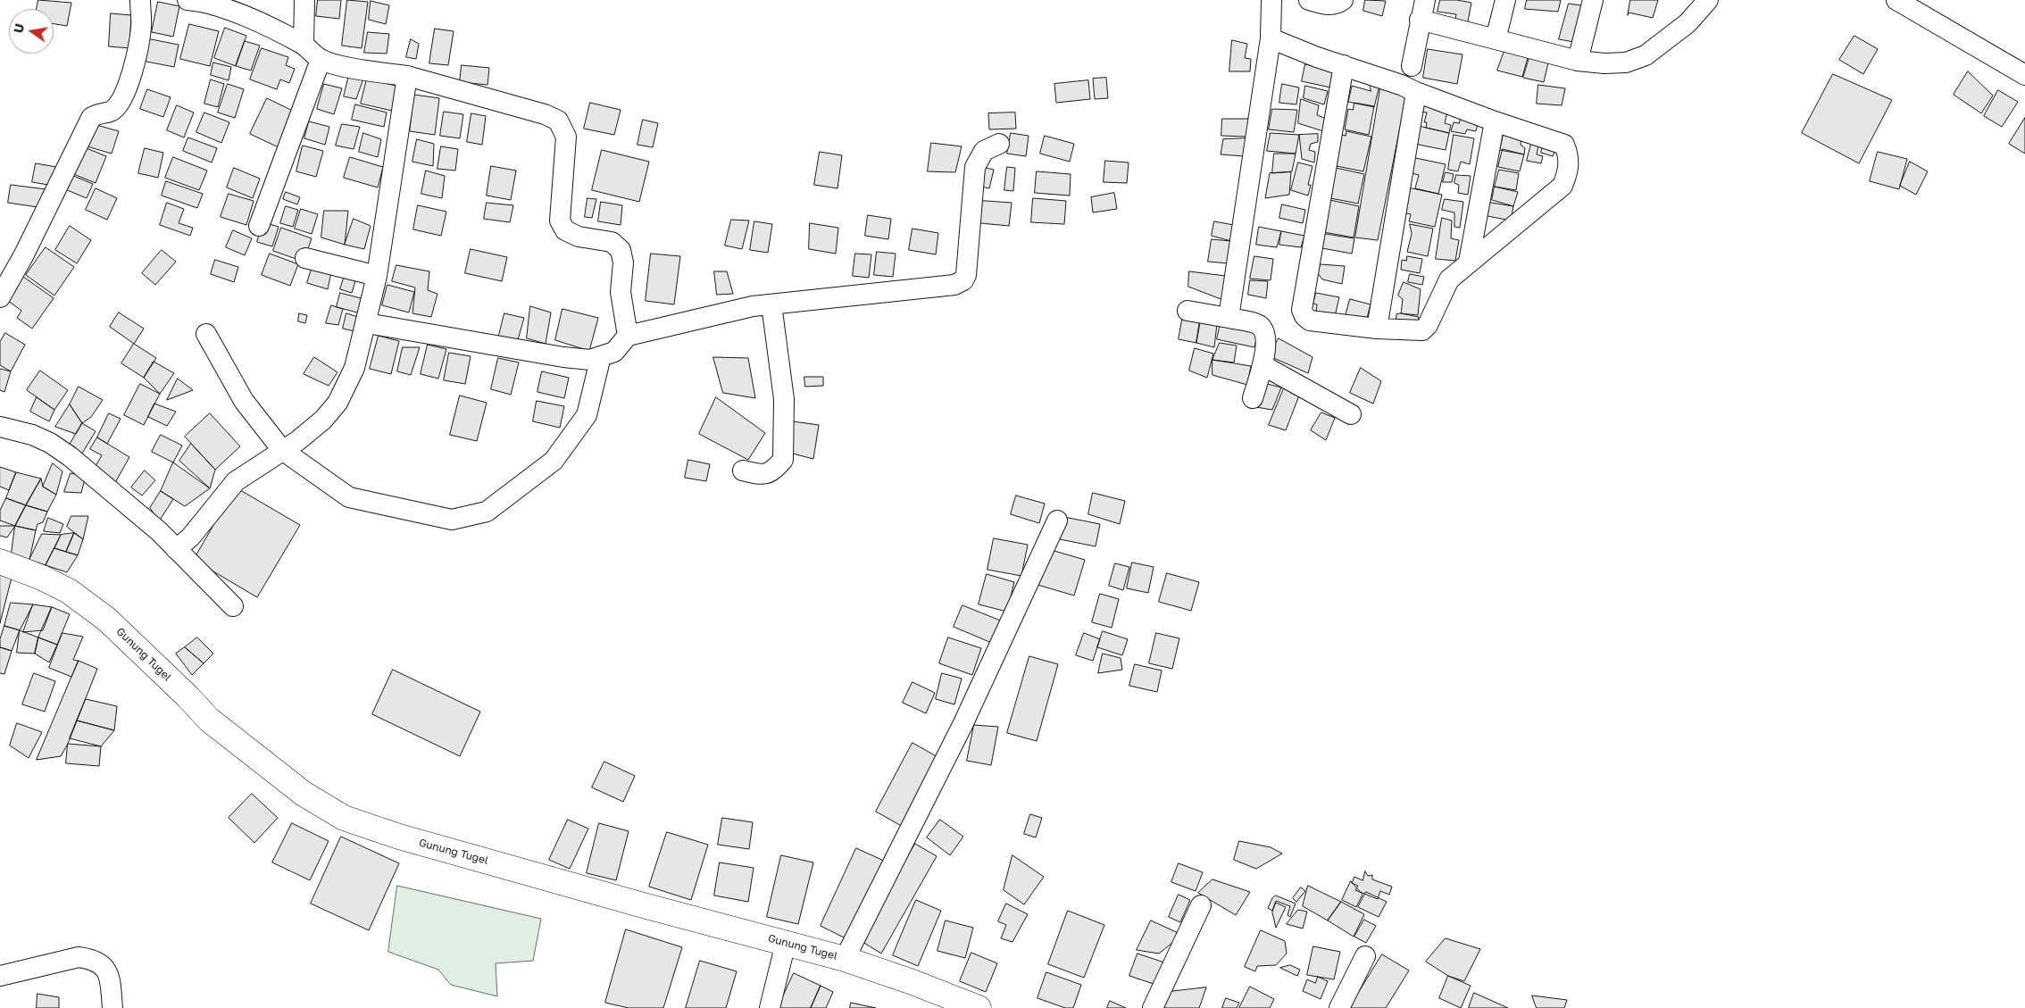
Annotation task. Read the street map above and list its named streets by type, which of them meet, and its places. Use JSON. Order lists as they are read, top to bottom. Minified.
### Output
{"streets":{"main road":["Gunung Tugel"]},"north":"left"}
